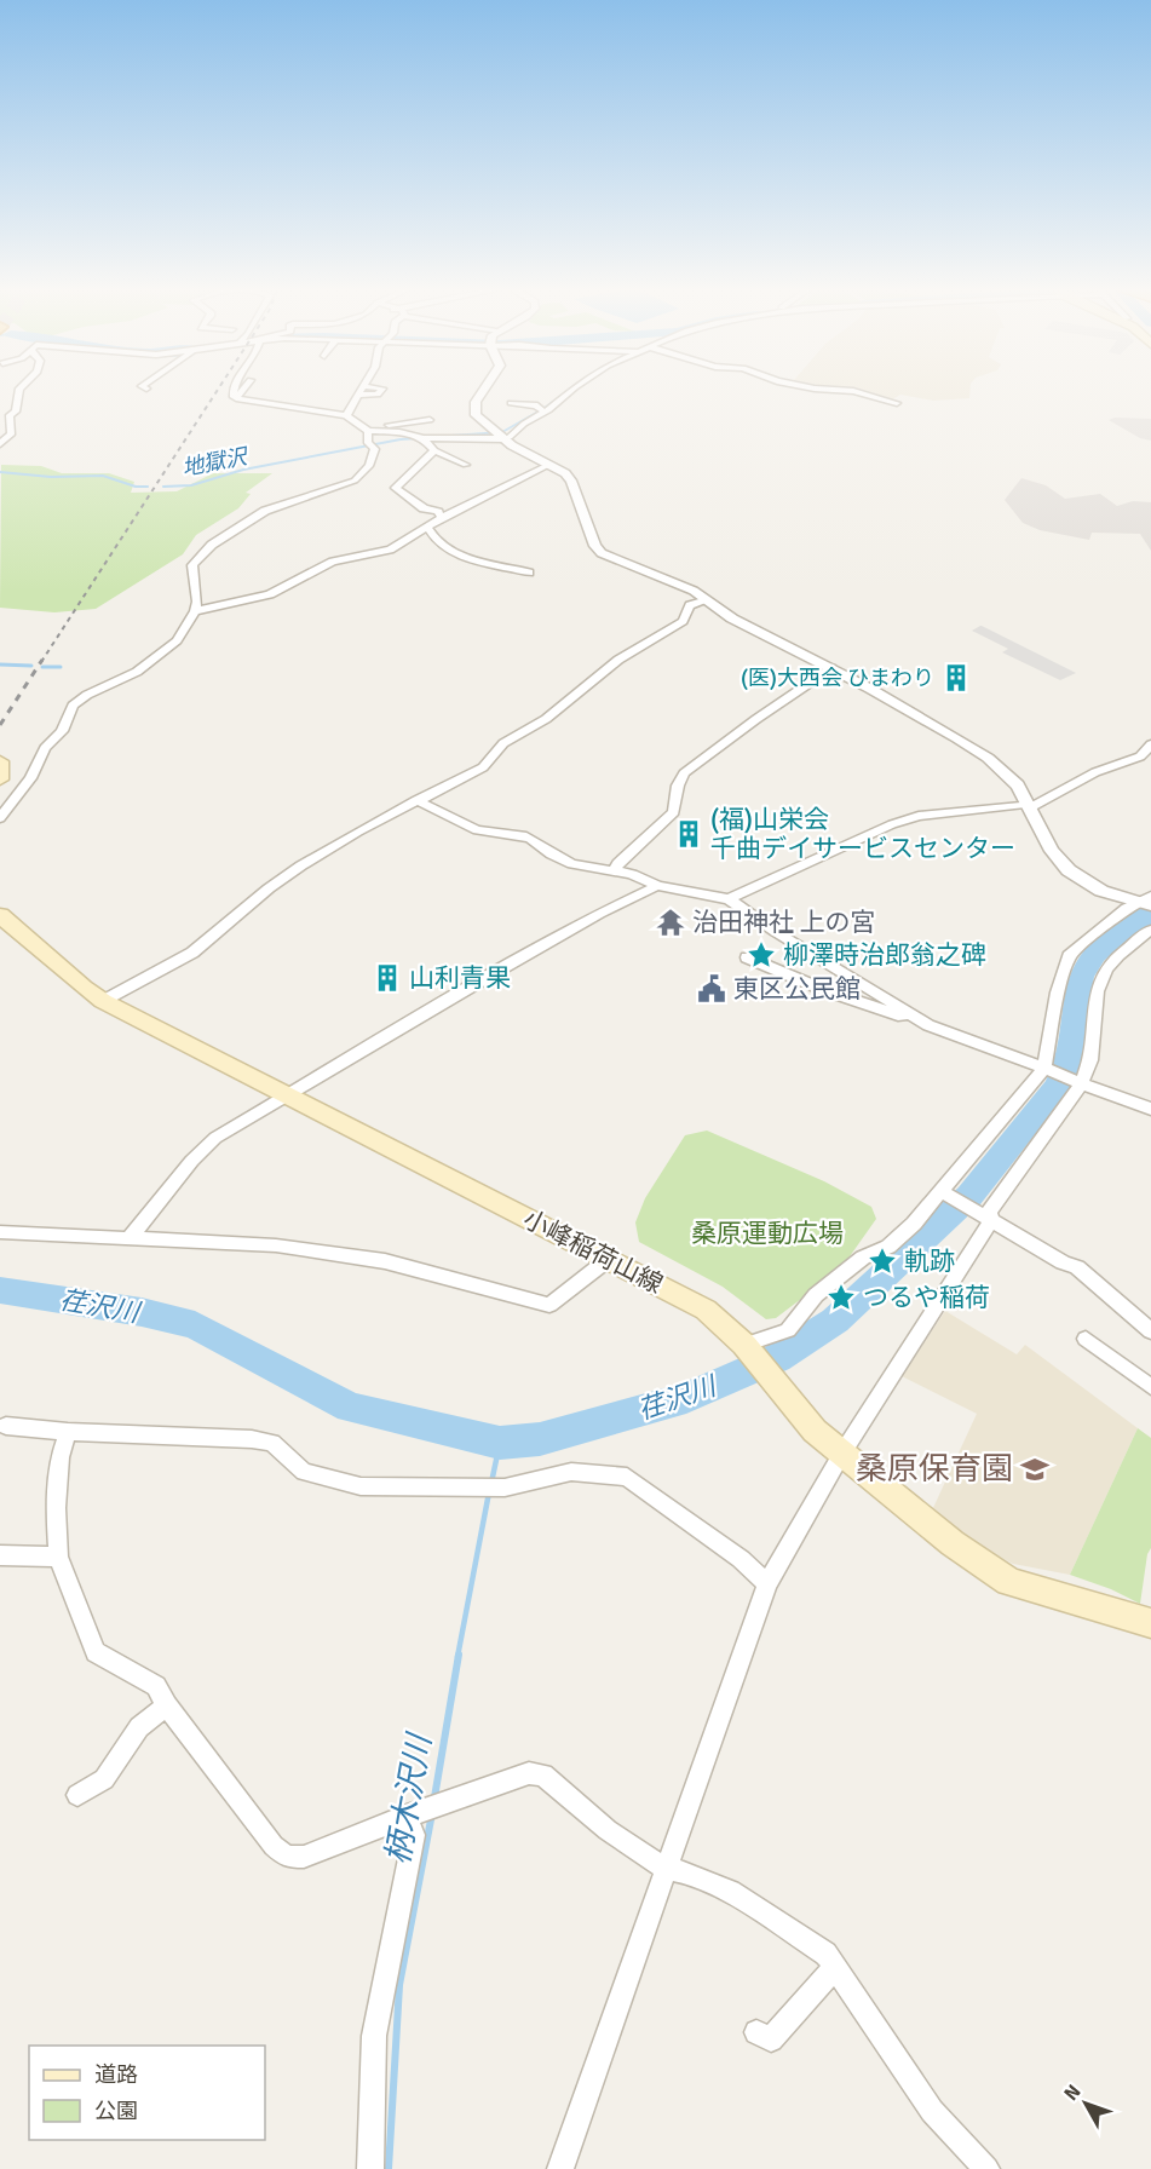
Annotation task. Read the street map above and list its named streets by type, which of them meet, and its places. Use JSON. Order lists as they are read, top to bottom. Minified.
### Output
{"streets":{"main road":["小峰稲荷山線"]},"water":["地獄沢","荏沢川","柄木沢川"],"parks":["桑原運動広場"],"places":{"building":["(医)大西会 ひまわり","(福)山栄会 千曲デイサービスセンター","山利青果"],"temple":["治田神社 上の宮"],"place":["柳澤時治郎翁之碑","軌跡","つるや稲荷"],"public building":["東区公民館"],"school or university":["桑原保育園"]},"legend":["道路","公園"],"north":"top left"}
